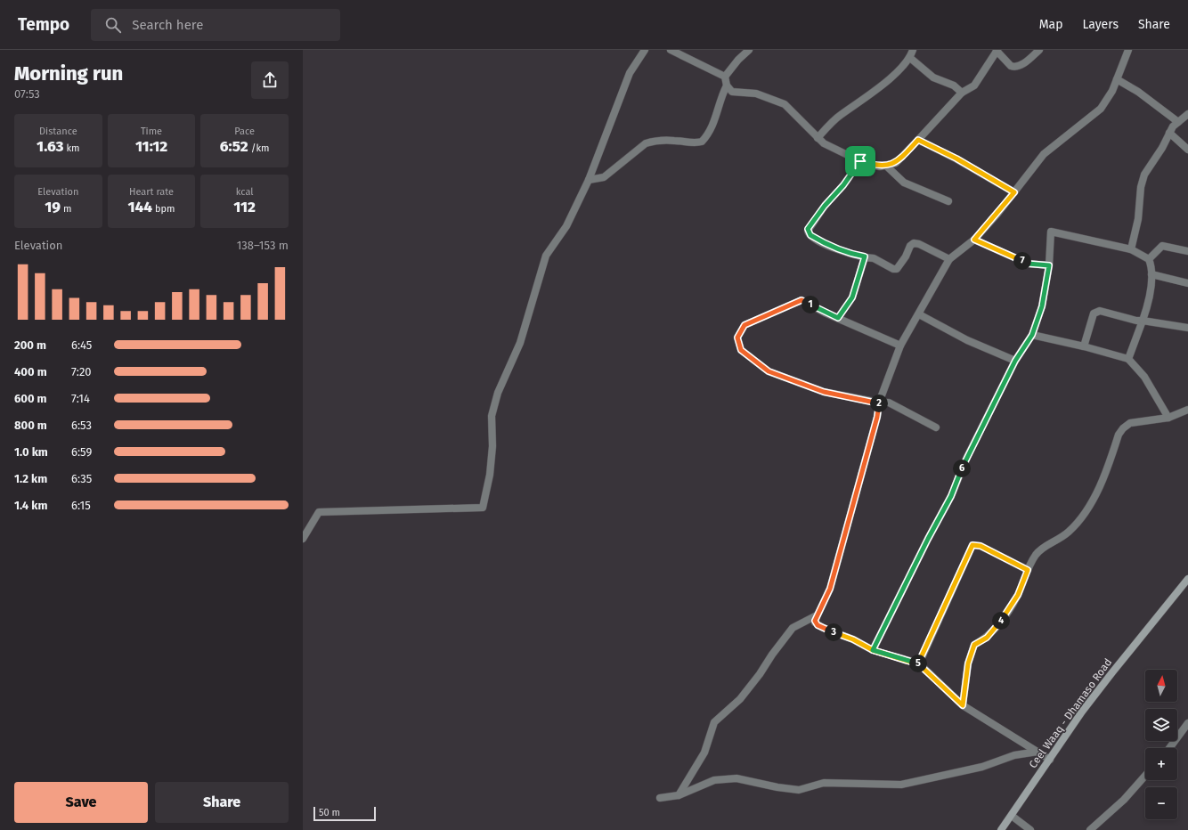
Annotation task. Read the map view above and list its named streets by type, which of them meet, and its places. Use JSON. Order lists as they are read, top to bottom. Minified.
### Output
{"streets":{"main road":["Ceel Waaq - Dhamaso Road"]},"scale_bar":"50 m","north":"top","page":{"header":"Tempo","search":"Search here","nav":["Map","Layers","Share"],"heading":["Morning run","07:53"],"stats":[["Distance","1.63 km"],["Time","11:12"],["Pace","6:52 /km"],["Elevation","19 m"],["Heart rate","144 bpm"],["kcal","112"]],"chart":["Elevation","138–153 m"],"pins":["7","1","2","6","4","3","5"],"list":[{"name":"200 m","note":"6:45"},{"name":"400 m","note":"7:20"},{"name":"600 m","note":"7:14"},{"name":"800 m","note":"6:53"},{"name":"1.0 km","note":"6:59"},{"name":"1.2 km","note":"6:35"},{"name":"1.4 km","note":"6:15"}],"map_buttons":["+","−"],"buttons":["Save","Share"],"scale":"50 m"}}
